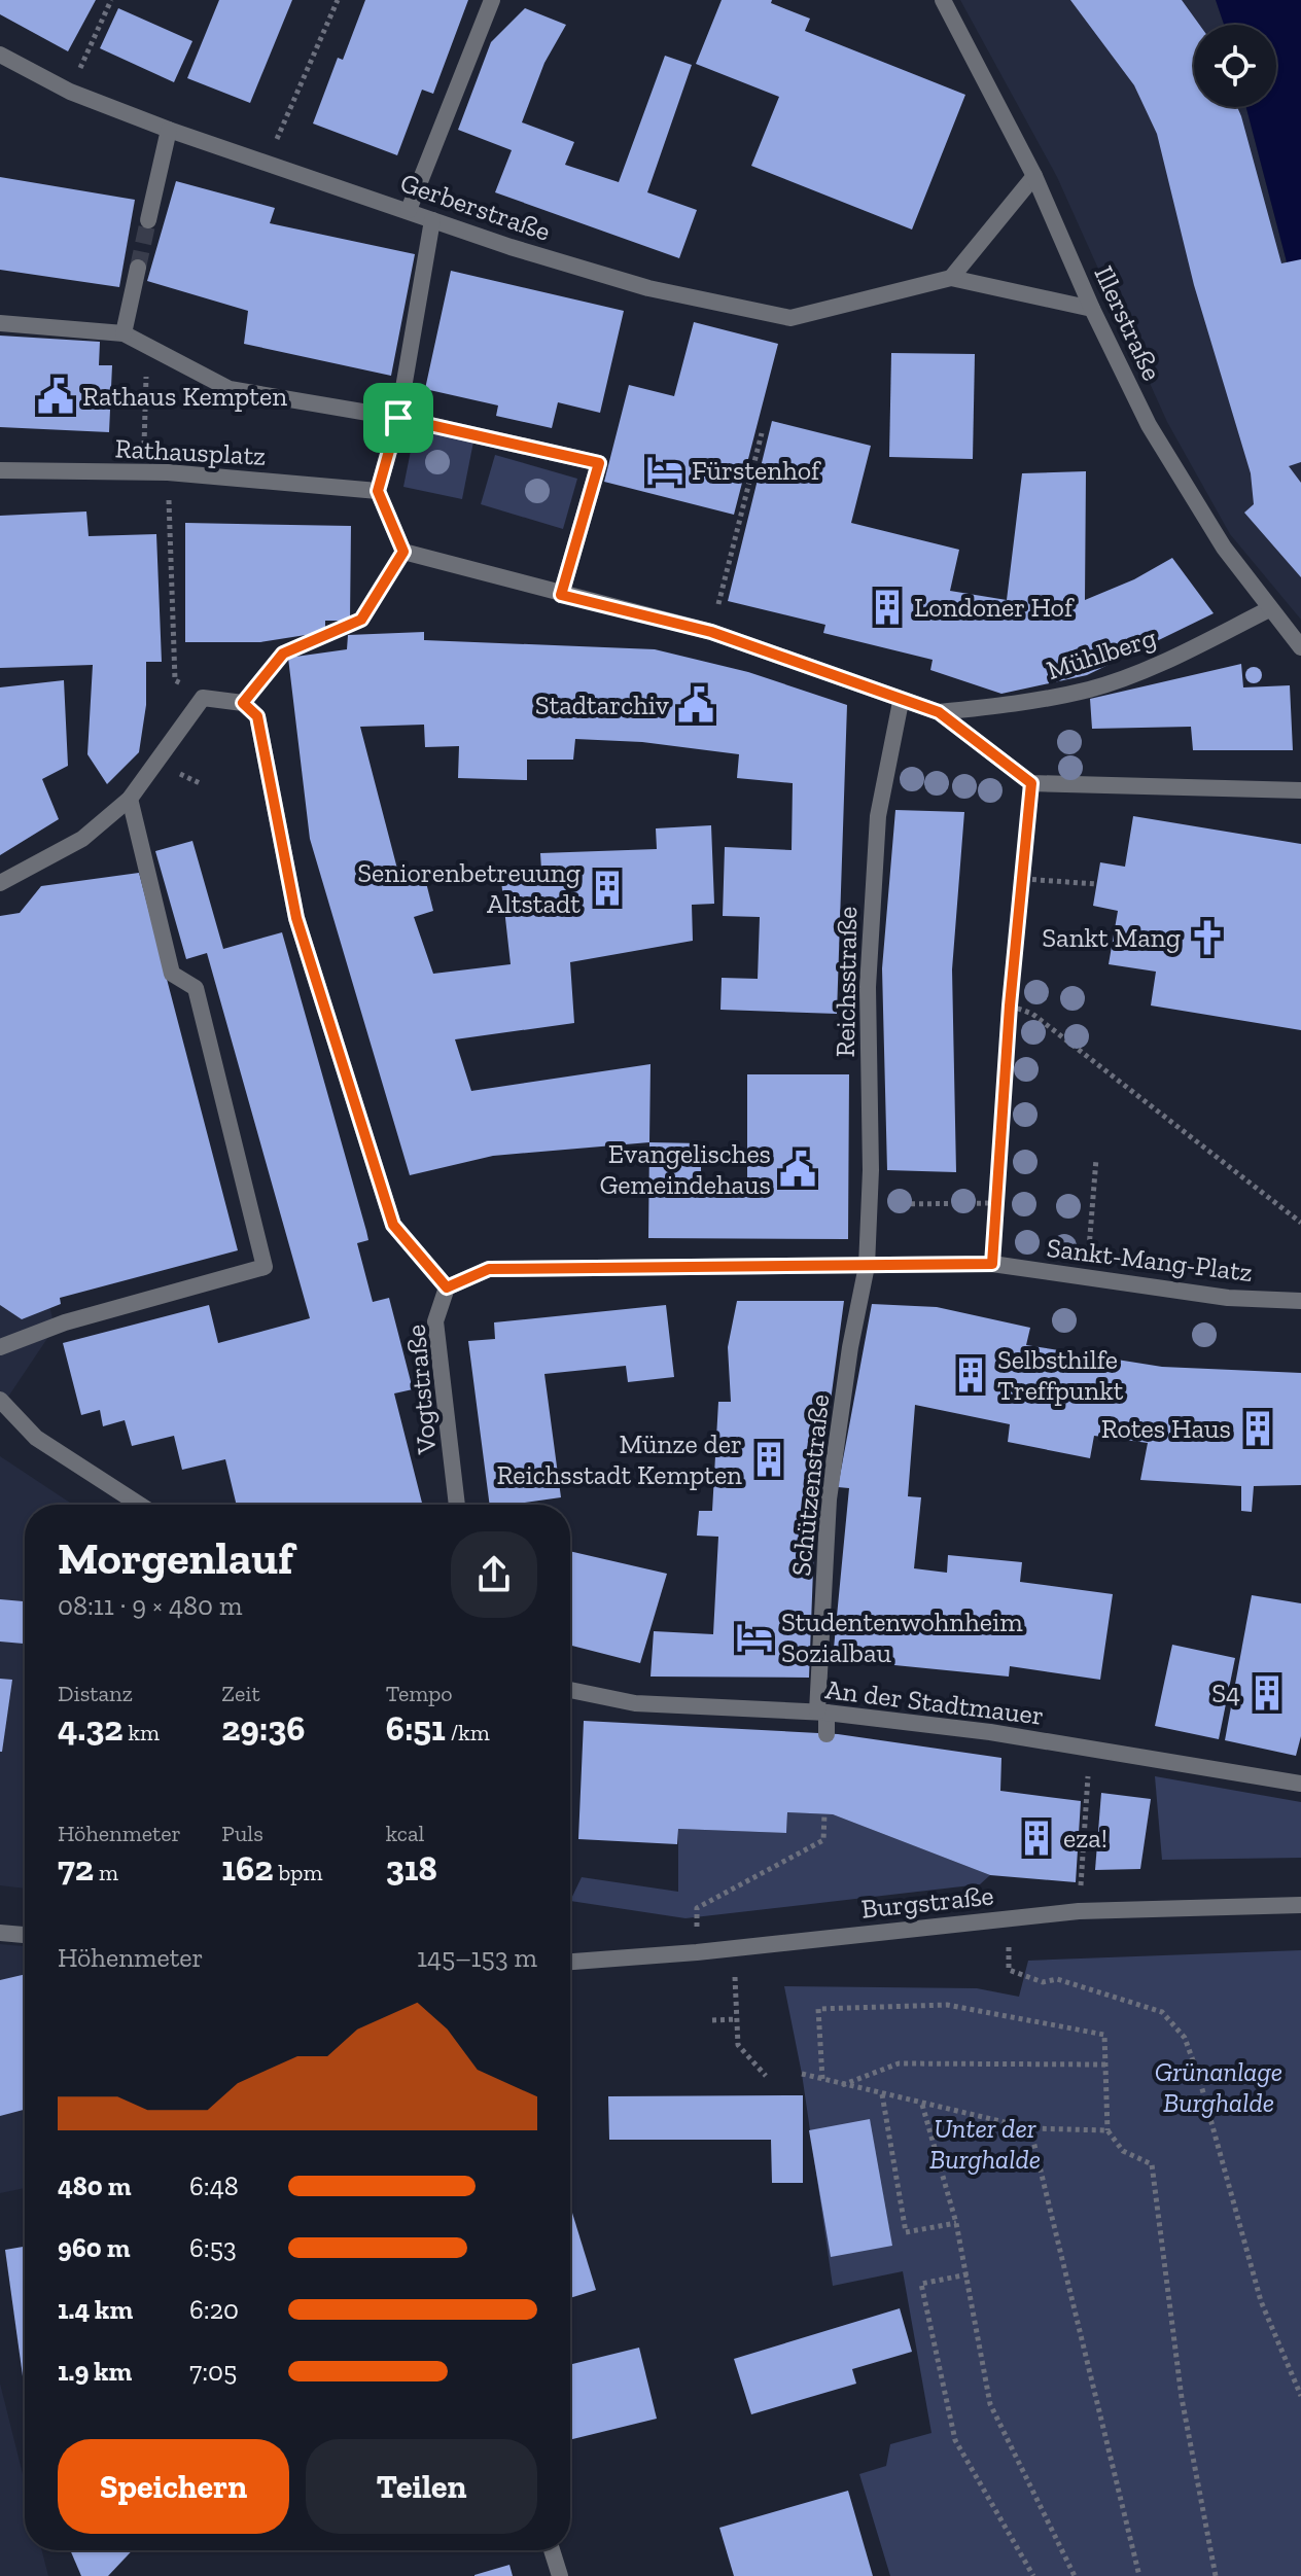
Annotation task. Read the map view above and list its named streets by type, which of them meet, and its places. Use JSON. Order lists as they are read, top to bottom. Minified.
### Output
{"streets":{"street":["Gerberstraße","Illerstraße","Rathausplatz","Mühlberg","Reichsstraße","Sankt-Mang-Platz","Vogtstraße","Schützenstraße","An der Stadtmauer","Burgstraße"]},"crossings":[["Gerberstraße","Illerstraße"],["Illerstraße","Mühlberg"],["Reichsstraße","Sankt-Mang-Platz"],["Reichsstraße","Schützenstraße"],["Sankt-Mang-Platz","Vogtstraße"],["Sankt-Mang-Platz","Schützenstraße"],["Schützenstraße","An der Stadtmauer"]],"parks":["Grünanlage Burghalde","Unter der Burghalde"],"places":{"public building":["Rathaus Kempten","Stadtarchiv","Evangelisches Gemeindehaus"],"hotel":["Fürstenhof","Studentenwohnheim Sozialbau"],"building":["Londoner Hof","Seniorenbetreuung Altstadt","Selbsthilfe Treffpunkt","Rotes Haus","Münze der Reichsstadt Kempten","S4","eza!"],"church":["Sankt Mang"]},"page":{"heading":["Morgenlauf","08:11 · 9 × 480 m"],"stats":[["Distanz","4.32 km"],["Zeit","29:36"],["Tempo","6:51 /km"],["Höhenmeter","72 m"],["Puls","162 bpm"],["kcal","318"]],"chart":["Höhenmeter","145–153 m"],"list":[{"name":"480 m","note":"6:48"},{"name":"960 m","note":"6:53"},{"name":"1.4 km","note":"6:20"},{"name":"1.9 km","note":"7:05"}],"buttons":["Speichern","Teilen"]}}
